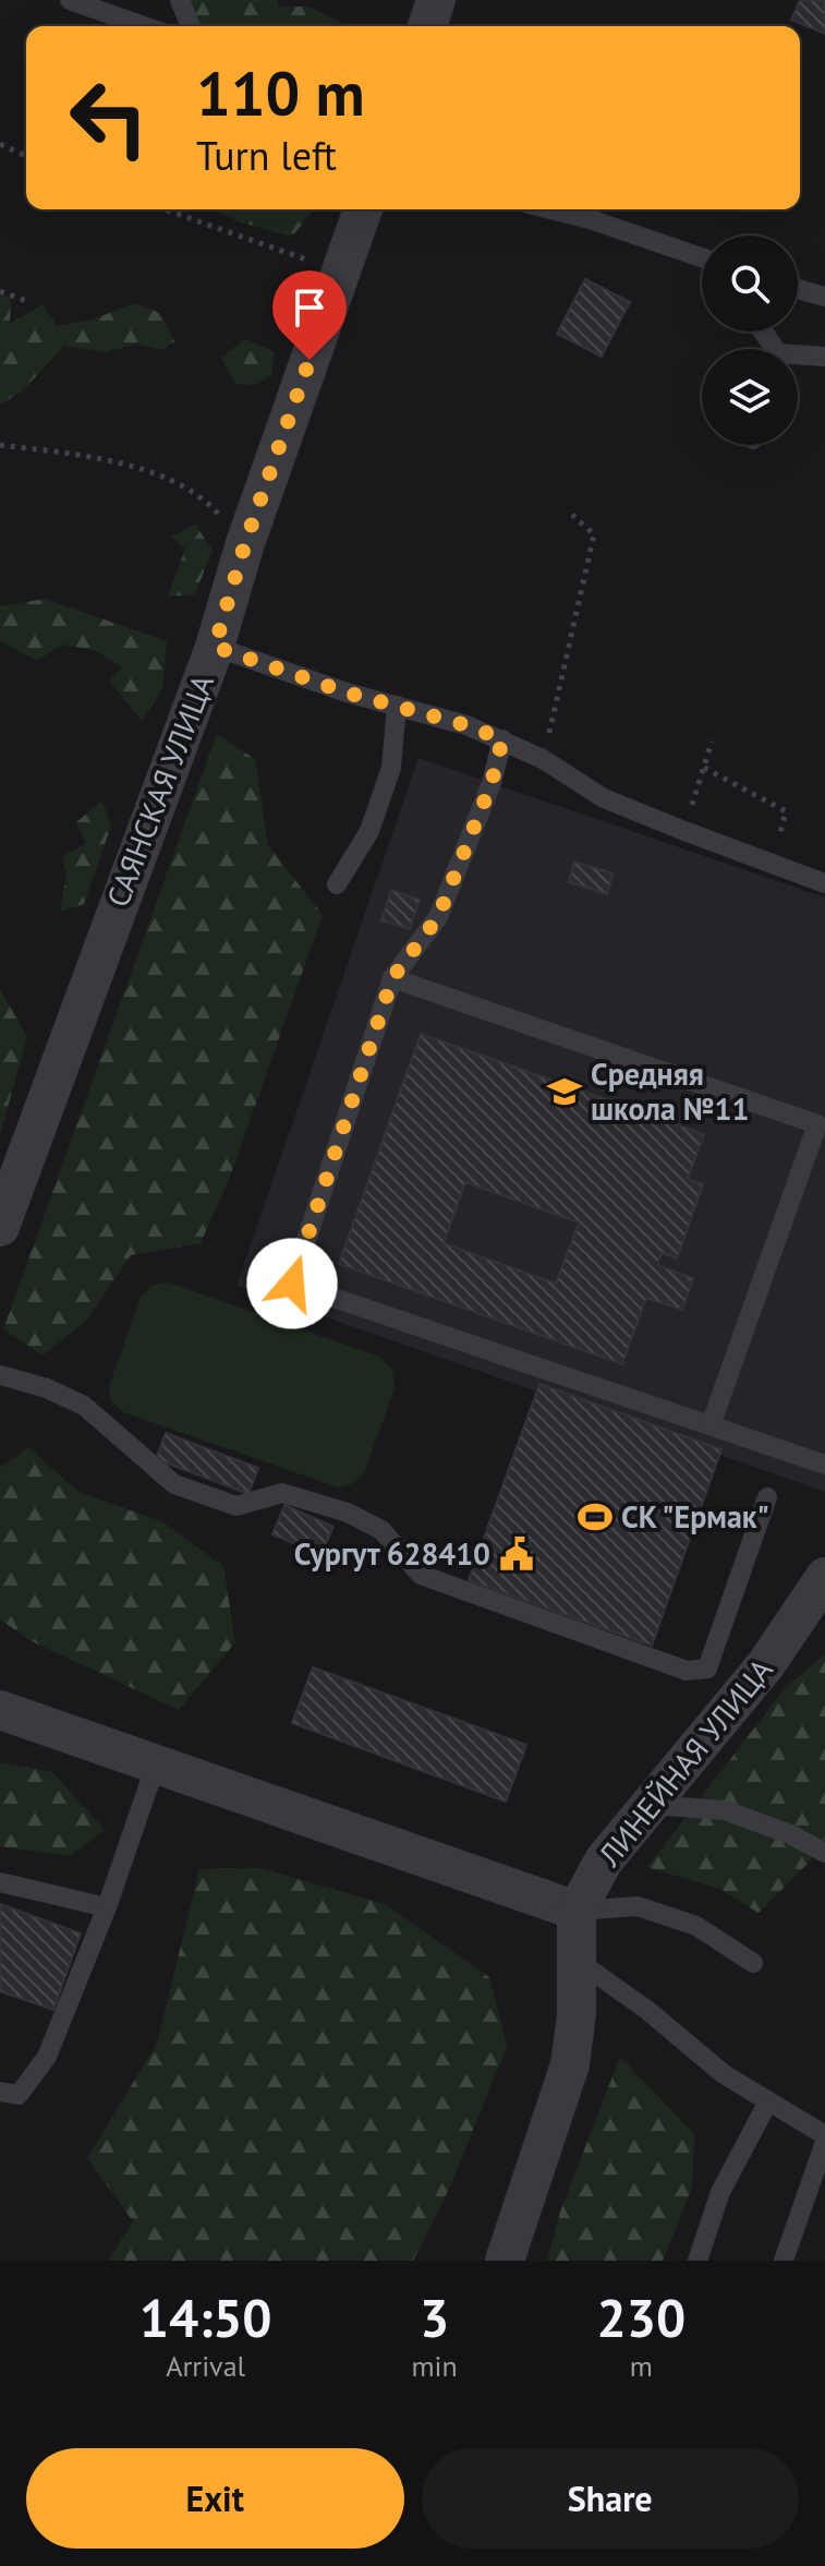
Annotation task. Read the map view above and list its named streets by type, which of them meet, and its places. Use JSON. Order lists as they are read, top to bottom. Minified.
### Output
{"streets":{"street":["САЯНСКАЯ УЛИЦА","ЛИНЕЙНАЯ УЛИЦА"]},"places":{"school or university":["Средняя школа №11"],"sports":["СК \"Ермак\""],"public building":["Сургут 628410"]},"page":{"turn":["110 m","Turn left"],"eta":["14:50","Arrival","3","min","230","m"],"buttons":["Exit","Share"]}}
